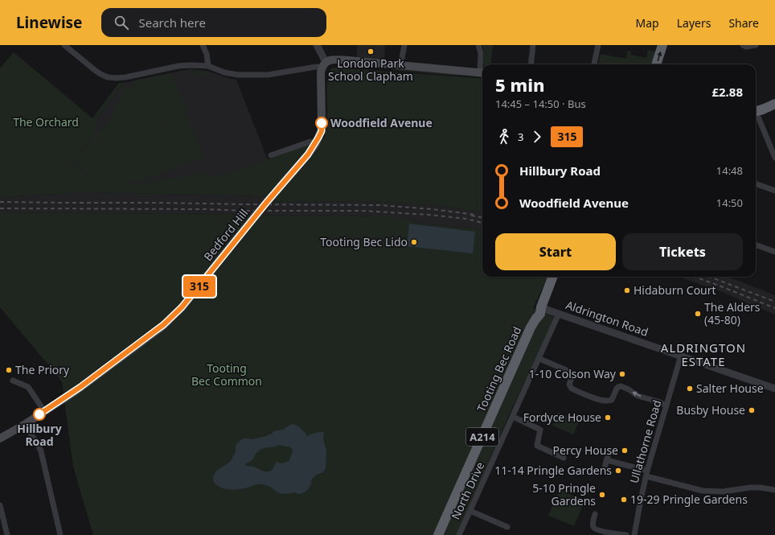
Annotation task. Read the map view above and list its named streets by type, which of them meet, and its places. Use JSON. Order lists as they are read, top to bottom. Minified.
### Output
{"streets":{"highway":["Tooting Bec Road","A214"],"main road":["Bedford Hill"],"street":["Aldrington Road","Ullathorne Road","North Drive"]},"crossings":[["Aldrington Road","Tooting Bec Road"],["Aldrington Road","Ullathorne Road"],["Aldrington Road","North Drive"]],"districts":["ALDRINGTON ESTATE"],"parks":["The Orchard","Tooting Bec Common"],"places":["London Park School Clapham","Woodfield Avenue","Tooting Bec Lido","Hidaburn Court","The Alders (45-80)","The Priory","1-10 Colson Way","Salter House","Busby House","Hillbury Road","Fordyce House","Percy House","11-14 Pringle Gardens","5-10 Pringle Gardens","19-29 Pringle Gardens"],"lines":["bus line 315"],"page":{"header":"Linewise","search":"Search here","nav":["Map","Layers","Share"],"on_map":"315","heading":["5 min","14:45 – 14:50 · Bus","£2.88"],"legs":["3","315"],"list":[{"name":"Hillbury Road","value":"14:48"},{"name":"Woodfield Avenue","value":"14:50"}],"buttons":["Start","Tickets"]}}
